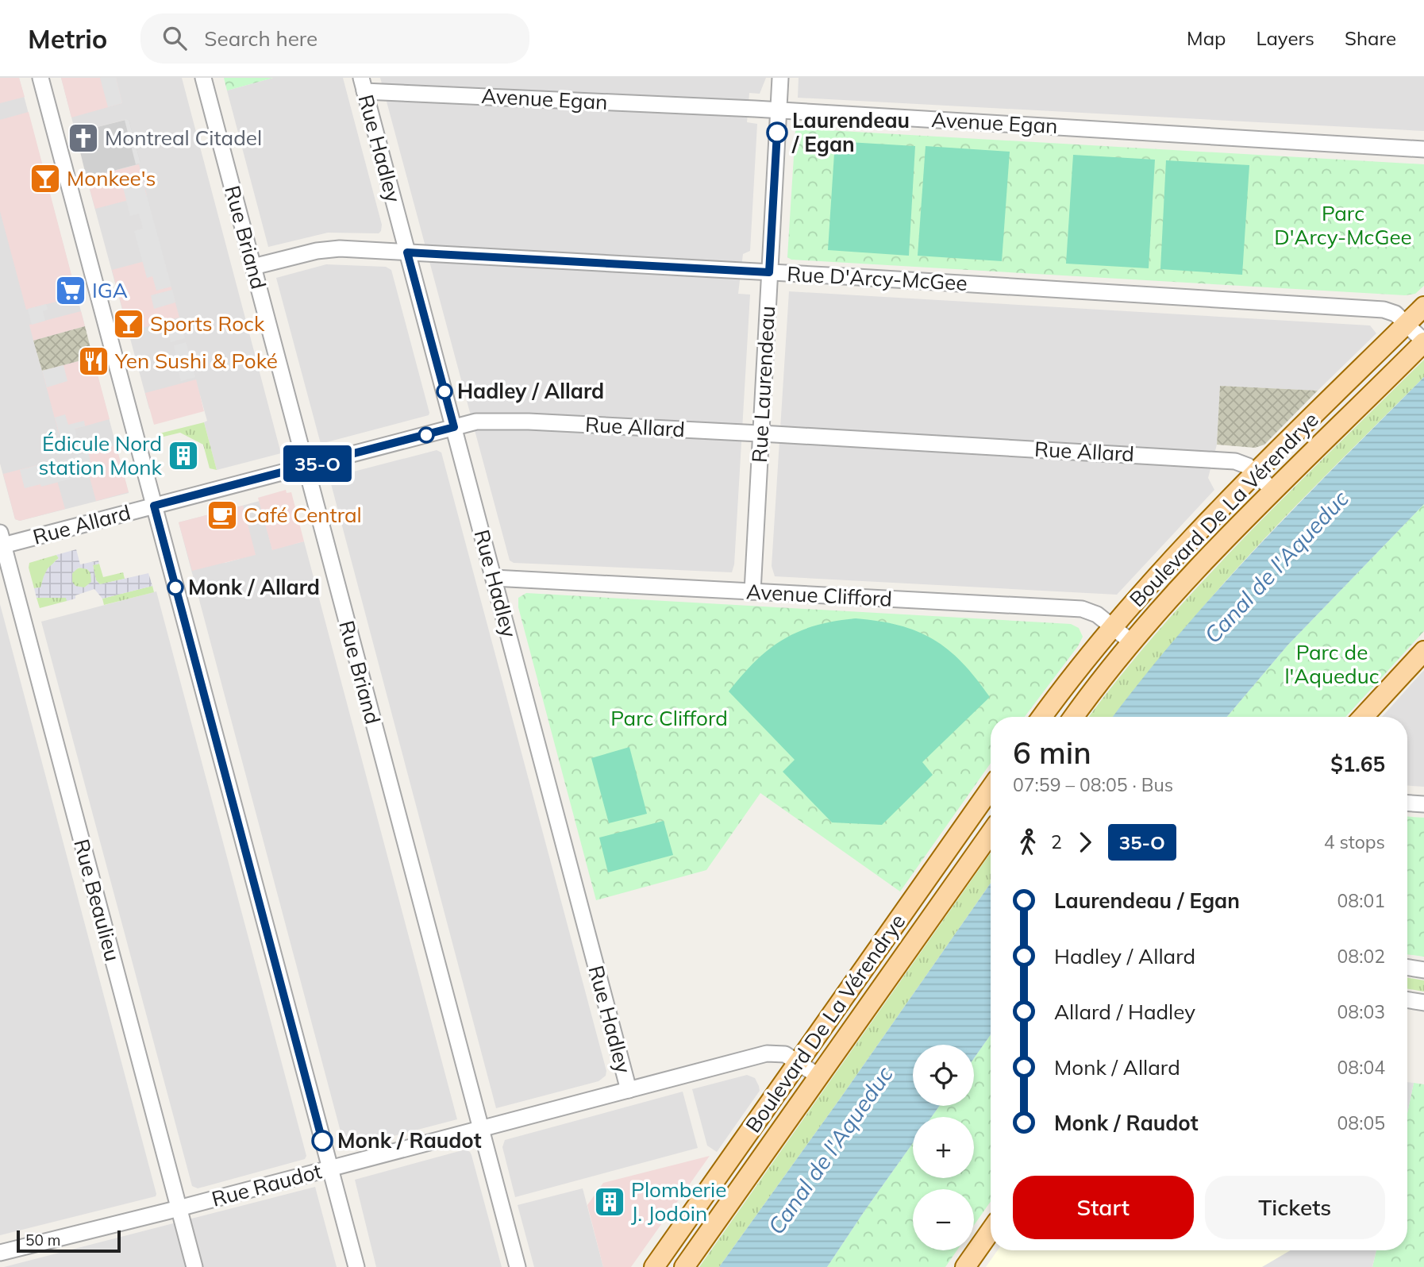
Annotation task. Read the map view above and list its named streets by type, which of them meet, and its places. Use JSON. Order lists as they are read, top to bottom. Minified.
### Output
{"streets":{"main road":["Boulevard De La Vérendrye"],"street":["Avenue Egan","Rue Hadley","Rue Briand","Rue D'Arcy-McGee","Rue Laurendeau","Rue Allard","Avenue Clifford","Rue Beaulieu","Rue Raudot"]},"crossings":[["Avenue Egan","Rue Hadley"],["Avenue Egan","Rue Laurendeau"],["Rue Hadley","Rue D'Arcy-McGee"],["Rue Hadley","Rue Allard"],["Rue Hadley","Avenue Clifford"],["Rue Hadley","Rue Raudot"],["Rue Briand","Rue D'Arcy-McGee"],["Rue Briand","Rue Allard"],["Rue Briand","Rue Raudot"],["Rue D'Arcy-McGee","Rue Laurendeau"],["Rue D'Arcy-McGee","Boulevard De La Vérendrye"],["Rue Laurendeau","Rue Allard"],["Rue Laurendeau","Avenue Clifford"],["Rue Allard","Boulevard De La Vérendrye"],["Rue Allard","Rue Beaulieu"],["Boulevard De La Vérendrye","Avenue Clifford"],["Boulevard De La Vérendrye","Rue Raudot"],["Rue Beaulieu","Rue Raudot"]],"water":["Canal de l'Aqueduc"],"parks":["Parc D'Arcy-McGee","Parc de l'Aqueduc","Parc Clifford"],"places":{"other":["Laurendeau / Egan","Hadley / Allard","Monk / Allard","Monk / Raudot"],"church":["Montreal Citadel"],"bar":["Monkee's","Sports Rock"],"supermarket":["IGA"],"restaurant":["Yen Sushi & Poké"],"building":["Édicule Nord station Monk","Plomberie J. Jodoin"],"cafe":["Café Central"]},"lines":["bus line 35-O"],"scale_bar":"50 m","page":{"header":"Metrio","search":"Search here","nav":["Map","Layers","Share"],"on_map":"35-O","heading":["6 min","07:59 – 08:05 · Bus","$1.65"],"legs":["2","35-O","4 stops"],"list":[{"name":"Laurendeau / Egan","value":"08:01"},{"name":"Hadley / Allard","value":"08:02"},{"name":"Allard / Hadley","value":"08:03"},{"name":"Monk / Allard","value":"08:04"},{"name":"Monk / Raudot","value":"08:05"}],"map_buttons":["+","−"],"buttons":["Start","Tickets"],"scale":"50 m"}}
